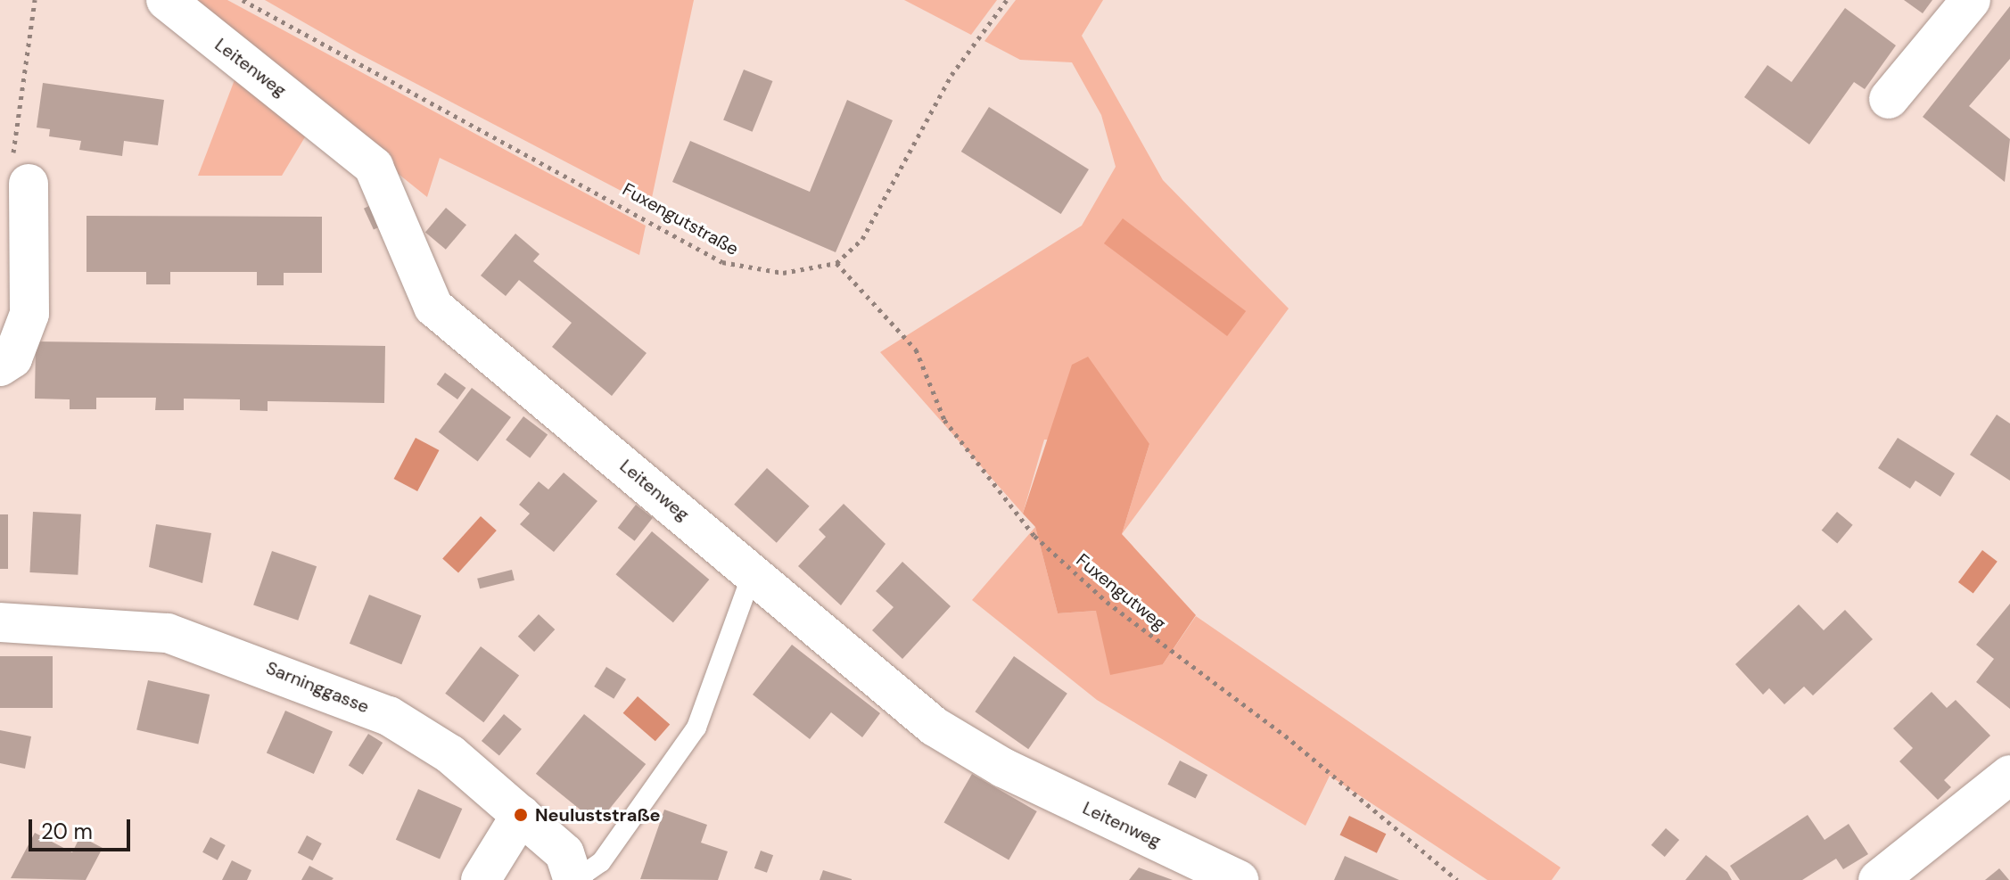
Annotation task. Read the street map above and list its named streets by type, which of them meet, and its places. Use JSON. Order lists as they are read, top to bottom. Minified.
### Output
{"streets":{"street":["Leitenweg","Sarninggasse"],"path":["Fuxengutstraße","Fuxengutweg"]},"crossings":[["Leitenweg","Sarninggasse"],["Fuxengutstraße","Fuxengutweg"]],"places":["Neuluststraße"],"scale_bar":"20 m"}
